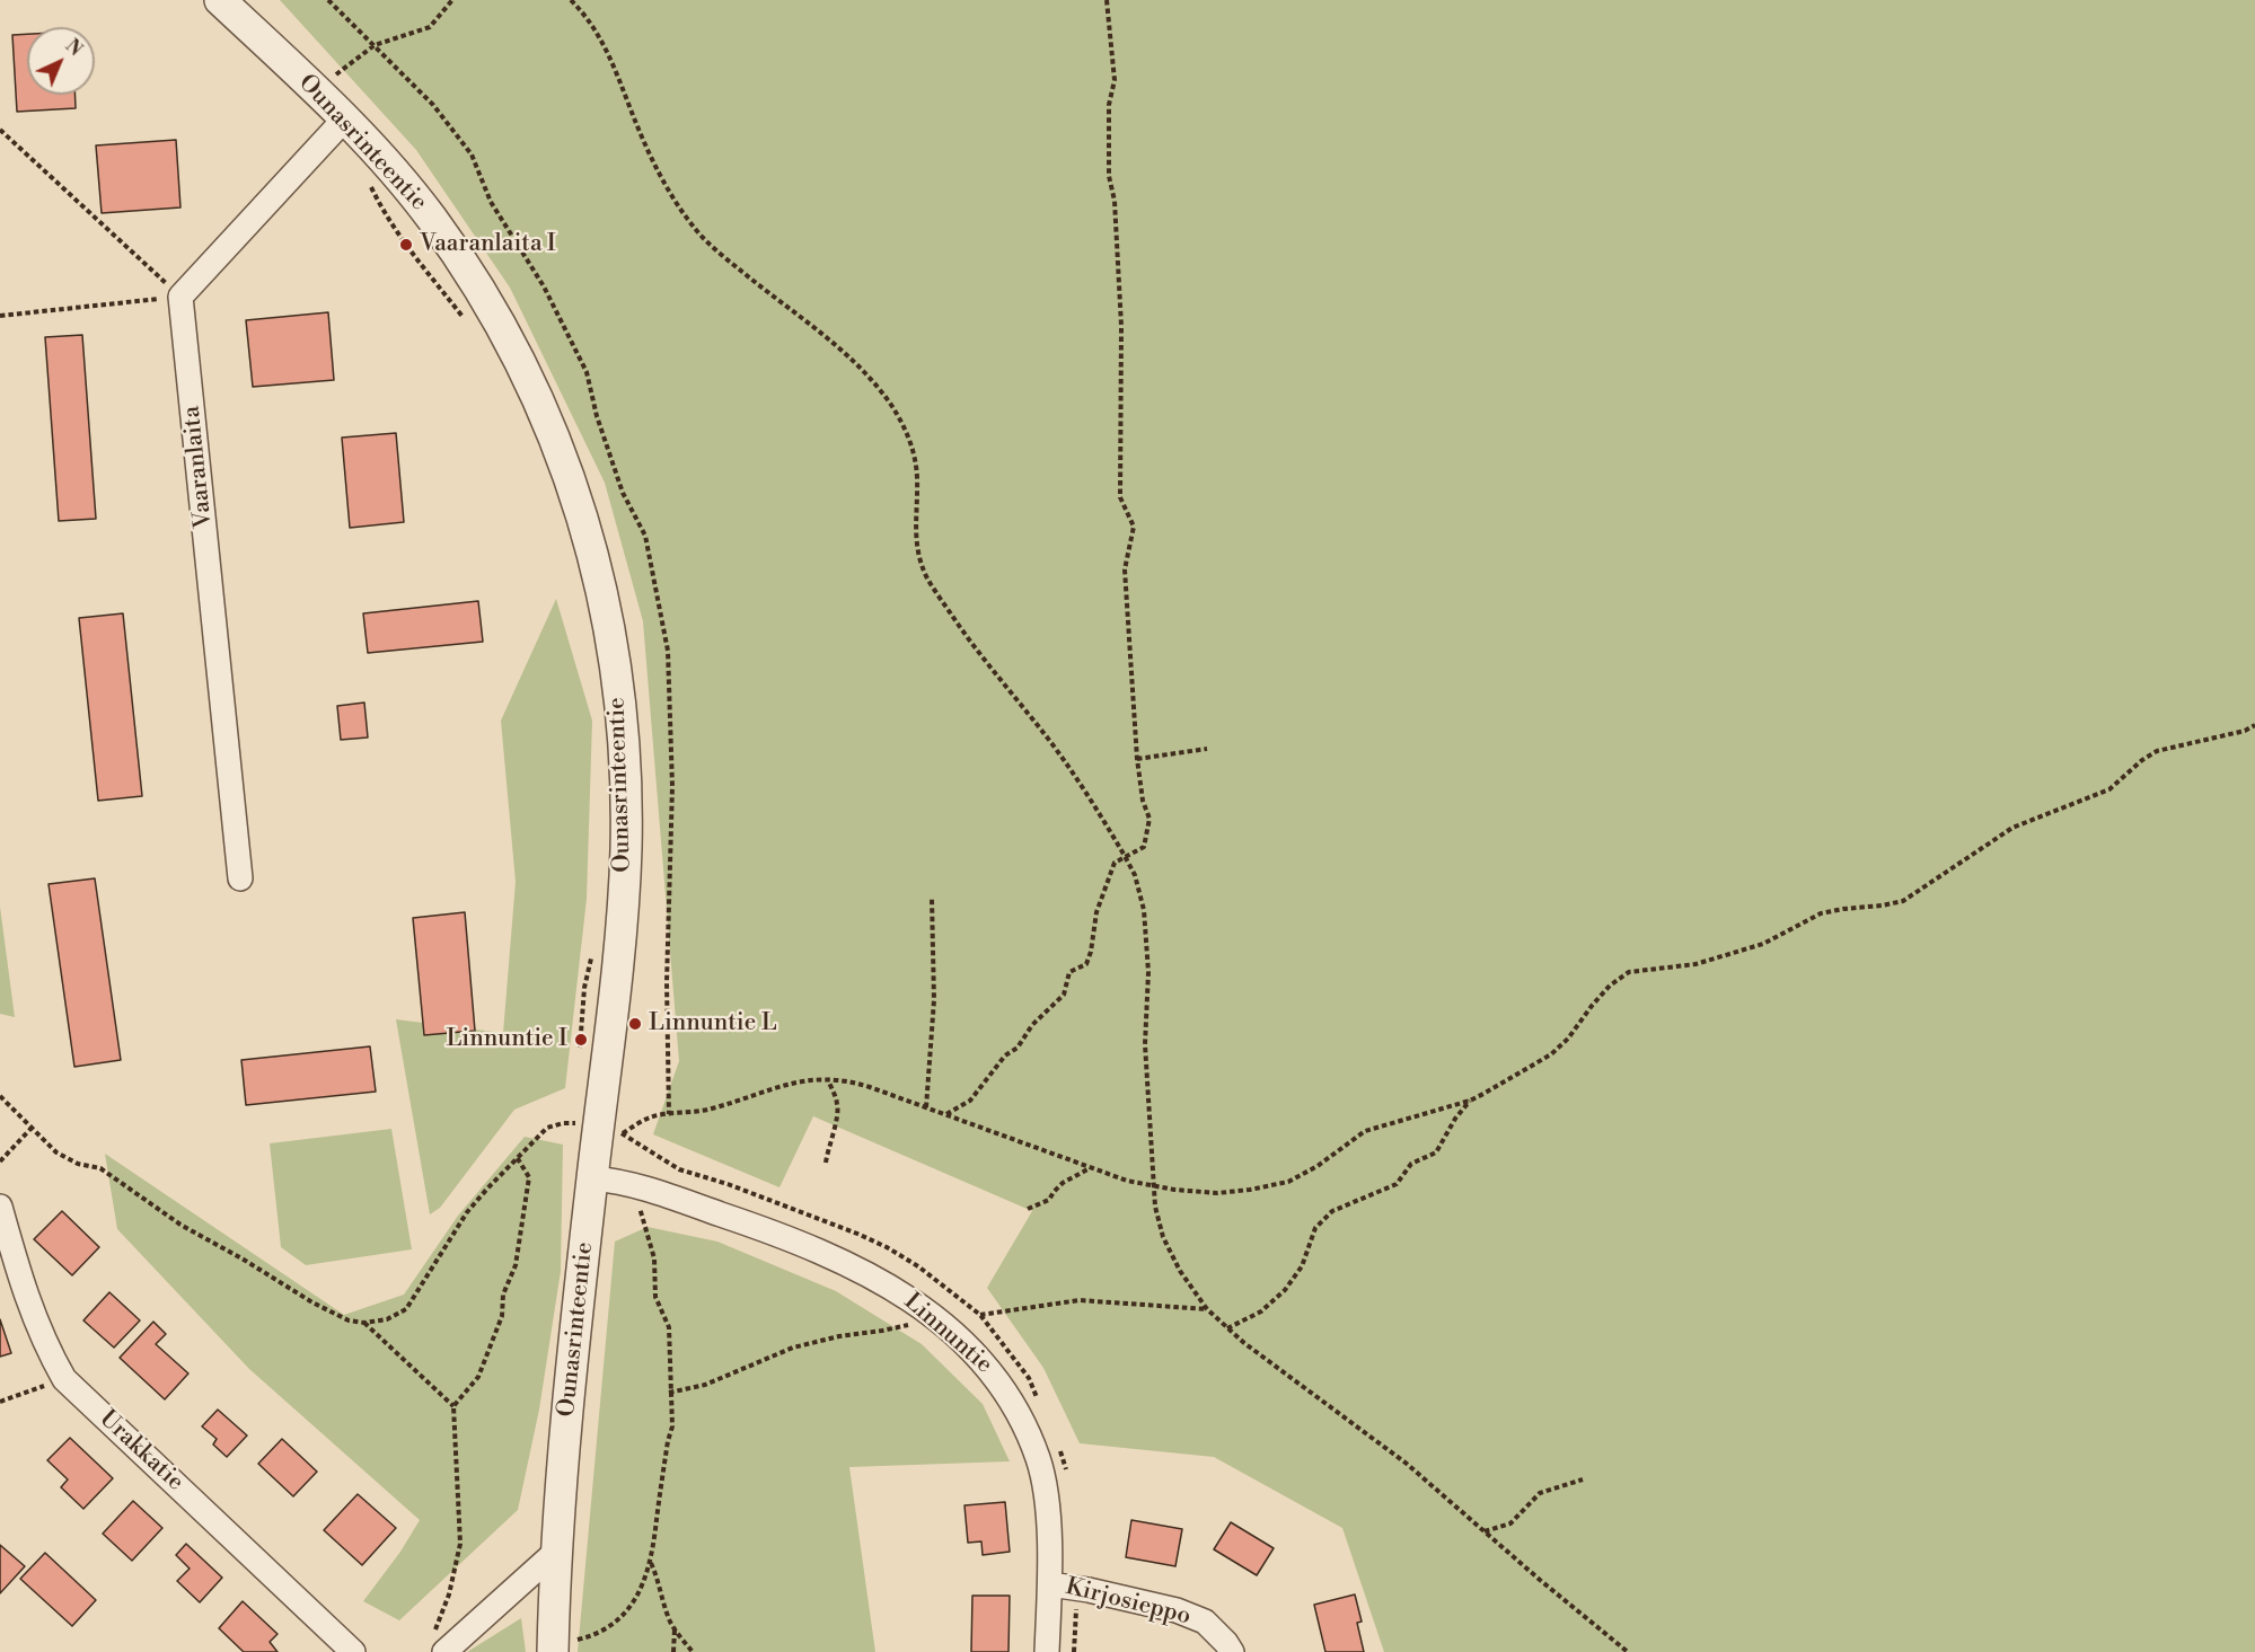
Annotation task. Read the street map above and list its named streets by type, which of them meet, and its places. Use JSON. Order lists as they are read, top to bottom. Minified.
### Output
{"streets":{"street":["Ounasrinteentie","Vaaranlaita","Linnuntie","Urakkatie","Kirjosieppo"]},"crossings":[["Ounasrinteentie","Linnuntie"],["Linnuntie","Kirjosieppo"]],"places":["Vaaranlaita I","Linnuntie L","Linnuntie I"],"north":"top right"}
